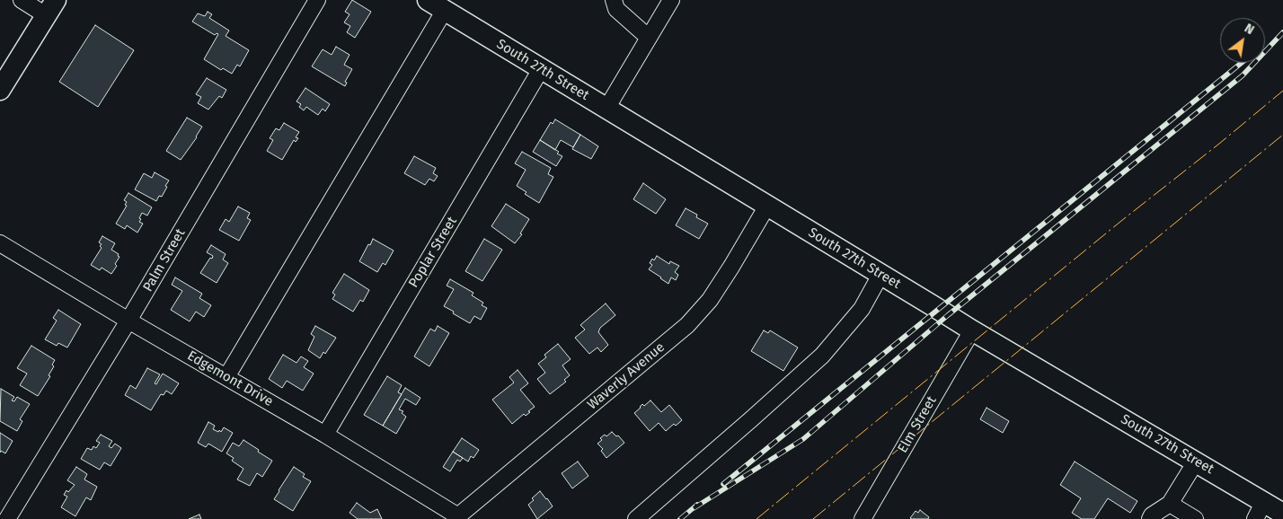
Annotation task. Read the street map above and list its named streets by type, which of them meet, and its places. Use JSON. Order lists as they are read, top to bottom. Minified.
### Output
{"streets":{"main road":["South 27th Street"],"street":["Poplar Street","Palm Street","Waverly Avenue","Edgemont Drive","Elm Street"]},"crossings":[["South 27th Street","Poplar Street"],["South 27th Street","Waverly Avenue"],["South 27th Street","Elm Street"],["Poplar Street","Edgemont Drive"],["Palm Street","Edgemont Drive"],["Waverly Avenue","Edgemont Drive"]],"north":"top right"}
